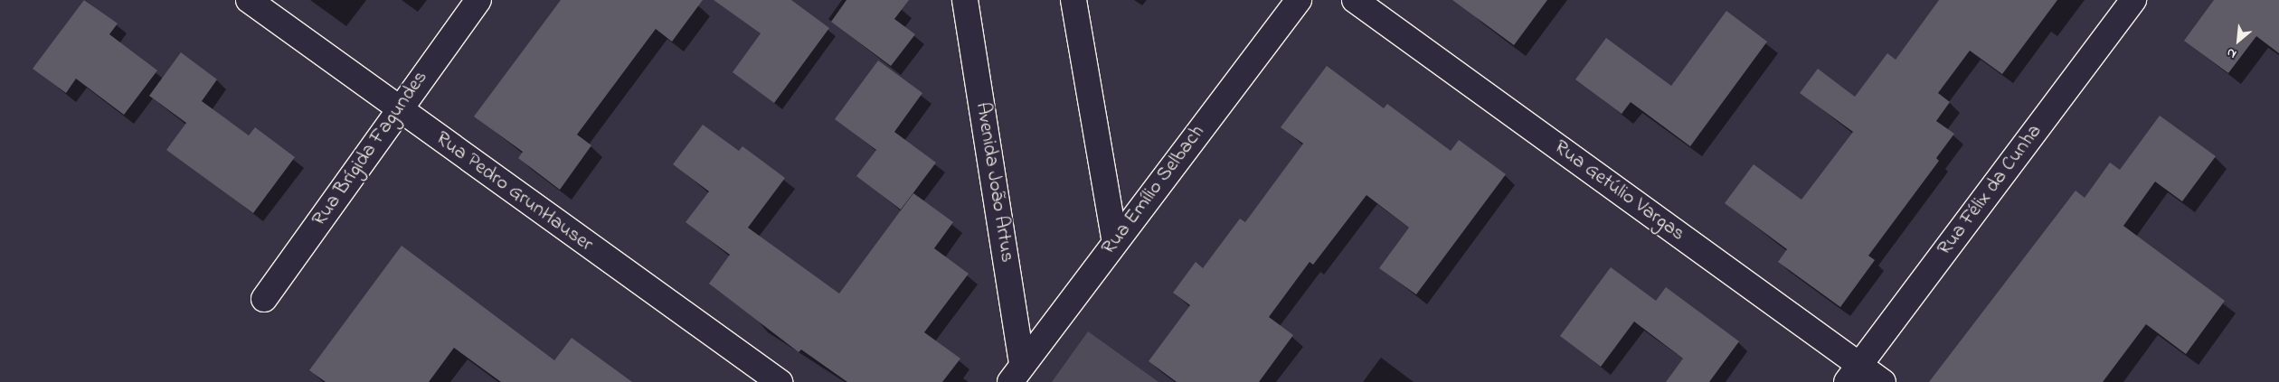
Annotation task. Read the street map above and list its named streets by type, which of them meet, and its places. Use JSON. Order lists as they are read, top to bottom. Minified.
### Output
{"streets":{"street":["Rua Brígida Fagundes","Avenida João Artus","Rua Emílio Selbach","Rua Félix da Cunha","Rua Getúlio Vargas","Rua Pedro GrunHauser"]},"crossings":[["Rua Brígida Fagundes","Rua Pedro GrunHauser"],["Avenida João Artus","Rua Emílio Selbach"],["Rua Félix da Cunha","Rua Getúlio Vargas"]],"north":"bottom left"}
